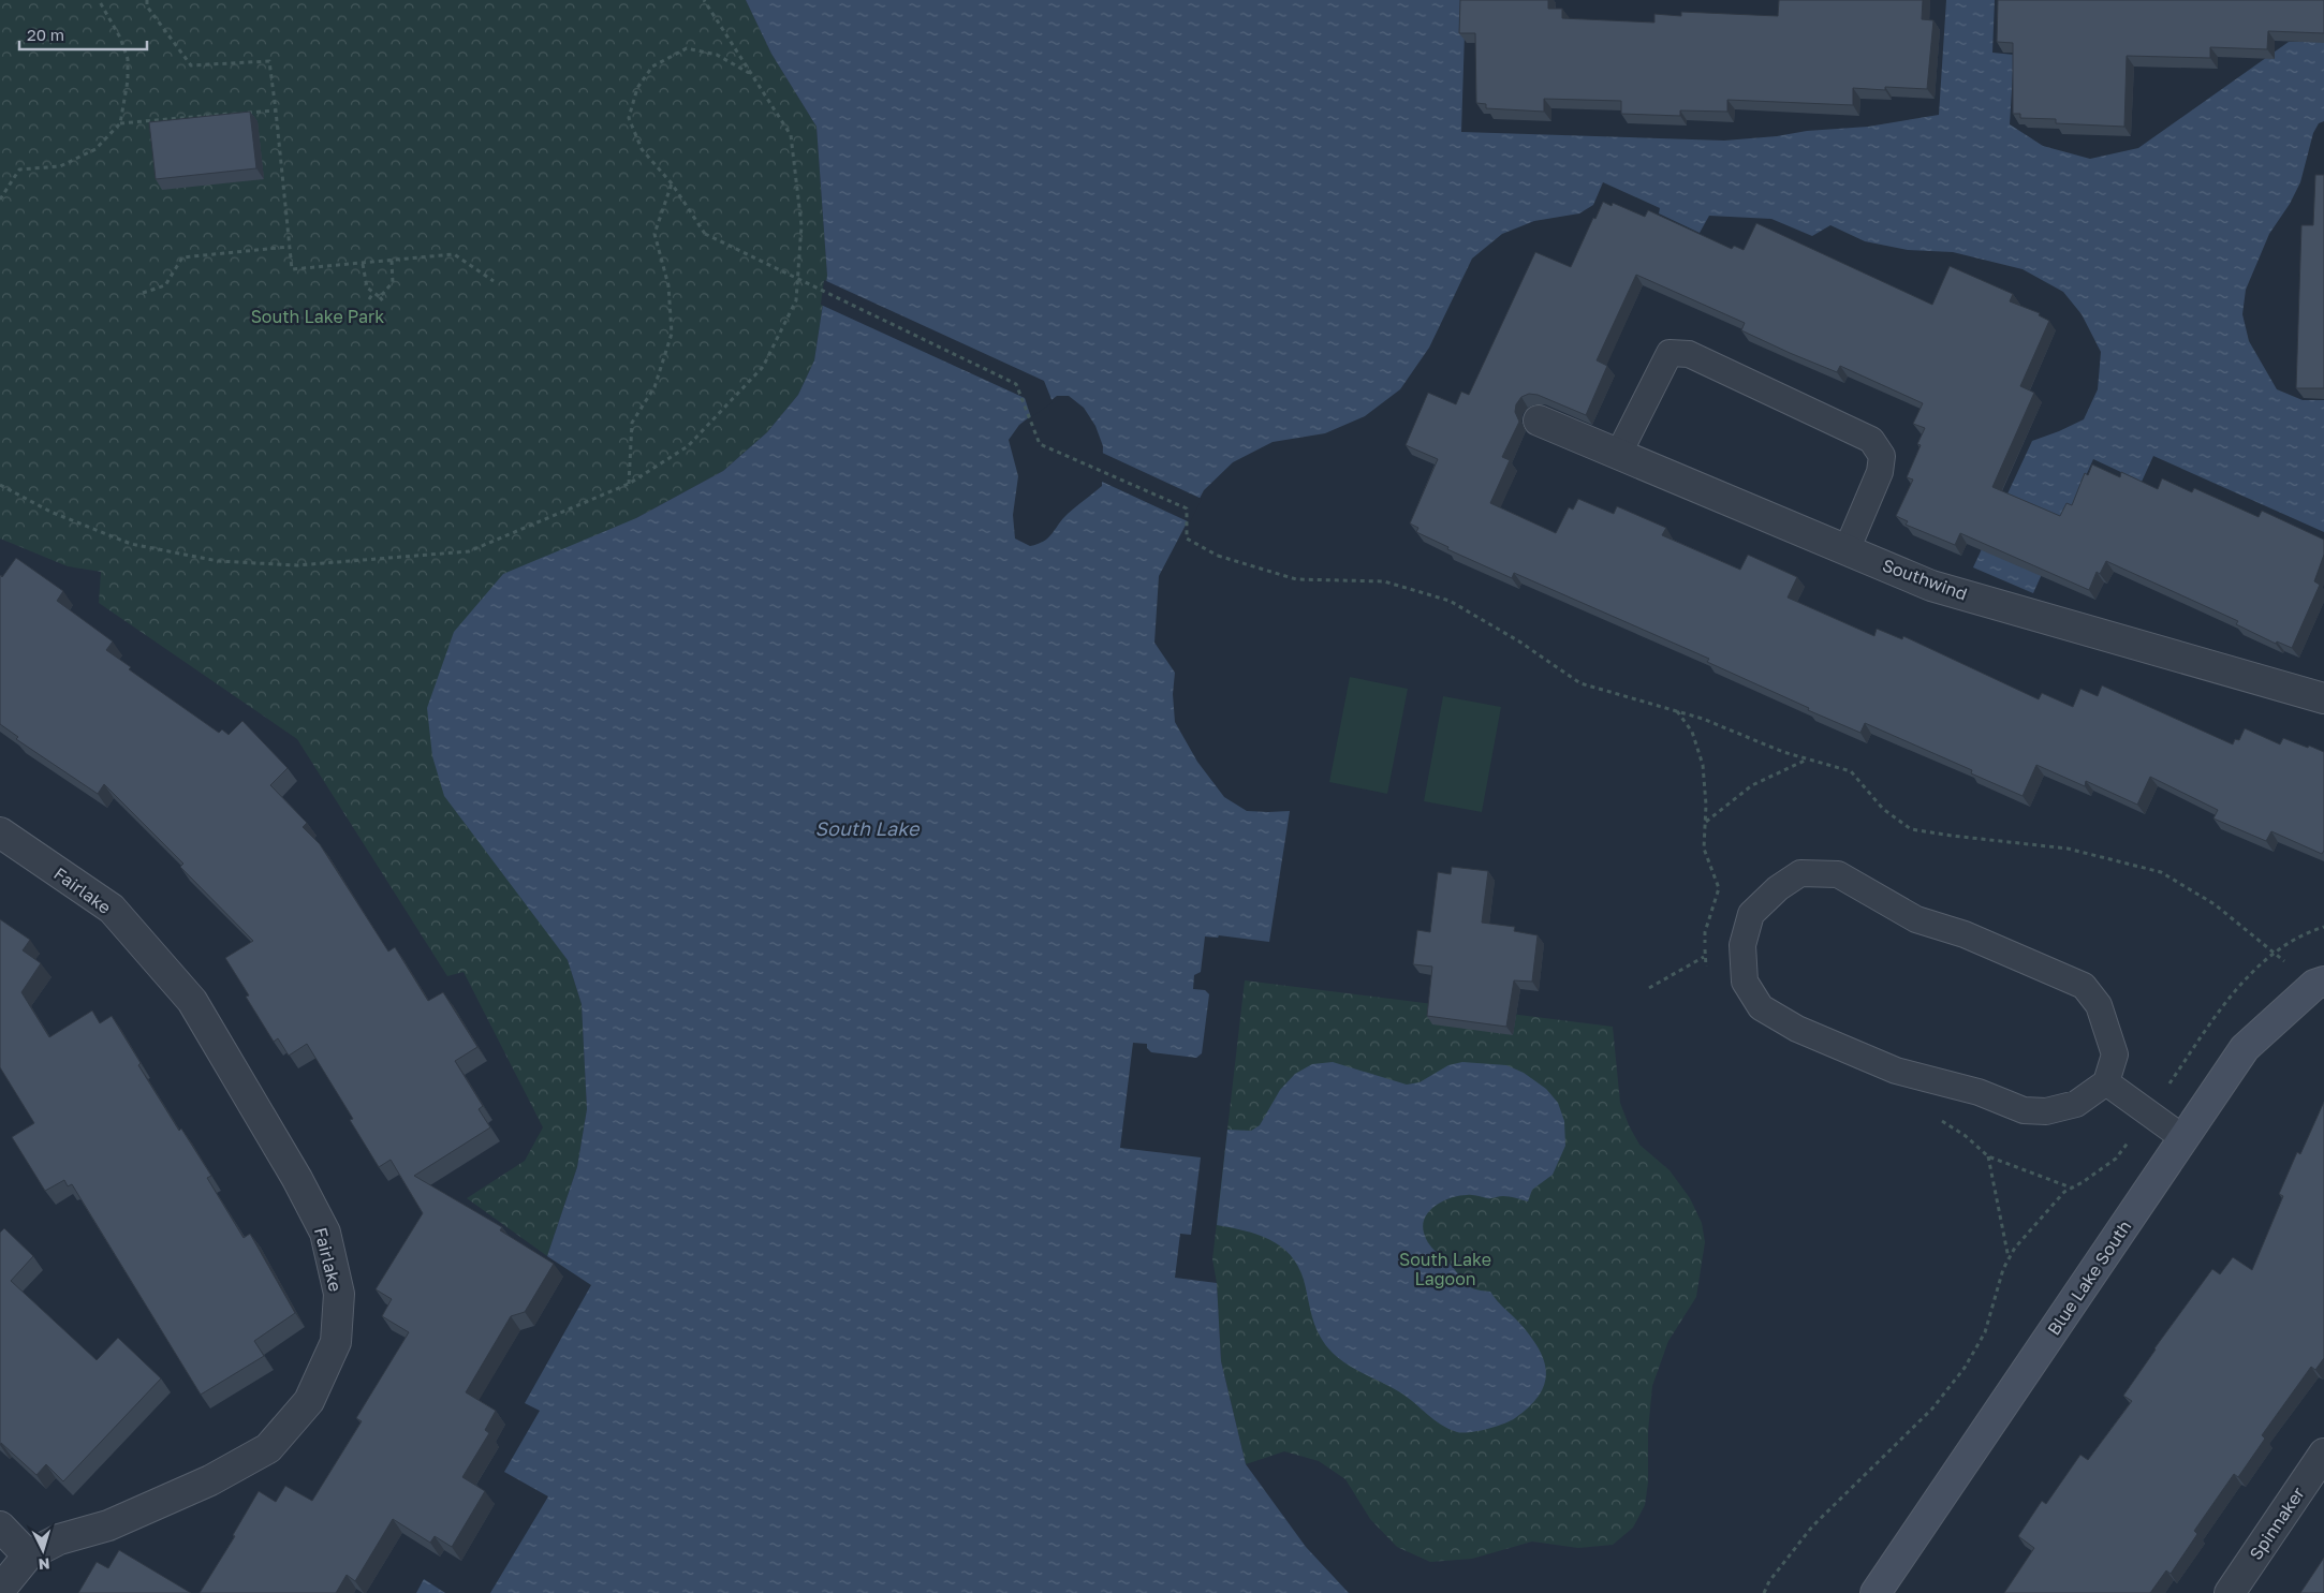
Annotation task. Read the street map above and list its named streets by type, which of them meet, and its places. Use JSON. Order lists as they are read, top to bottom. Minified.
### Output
{"streets":{"street":["Southwind","Fairlake","Blue Lake South","Spinnaker"]},"water":["South Lake"],"parks":["South Lake Park","South Lake Lagoon"],"scale_bar":"20 m","north":"bottom"}
